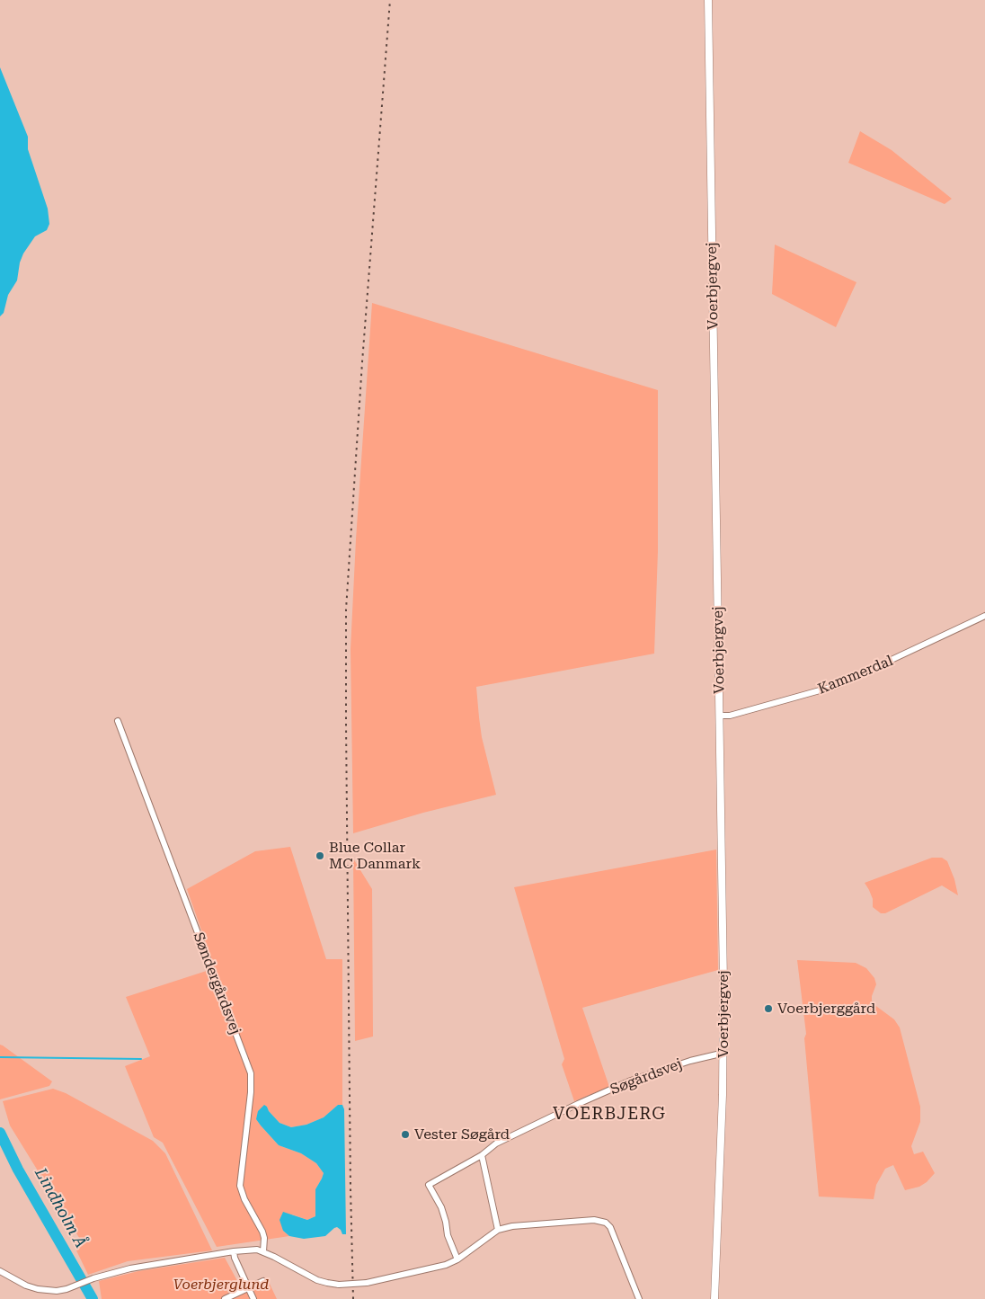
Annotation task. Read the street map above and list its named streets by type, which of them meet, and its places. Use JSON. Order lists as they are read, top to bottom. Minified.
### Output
{"streets":{"street":["Voerbjergvej","Kammerdal","Søndergårdsvej","Søgårdsvej"]},"crossings":[["Voerbjergvej","Kammerdal"],["Voerbjergvej","Søgårdsvej"]],"districts":["VOERBJERG"],"water":["Lindholm Å"],"parks":["Voerbjerglund"],"places":["Blue Collar MC Danmark","Voerbjerggård","Vester Søgård"]}
